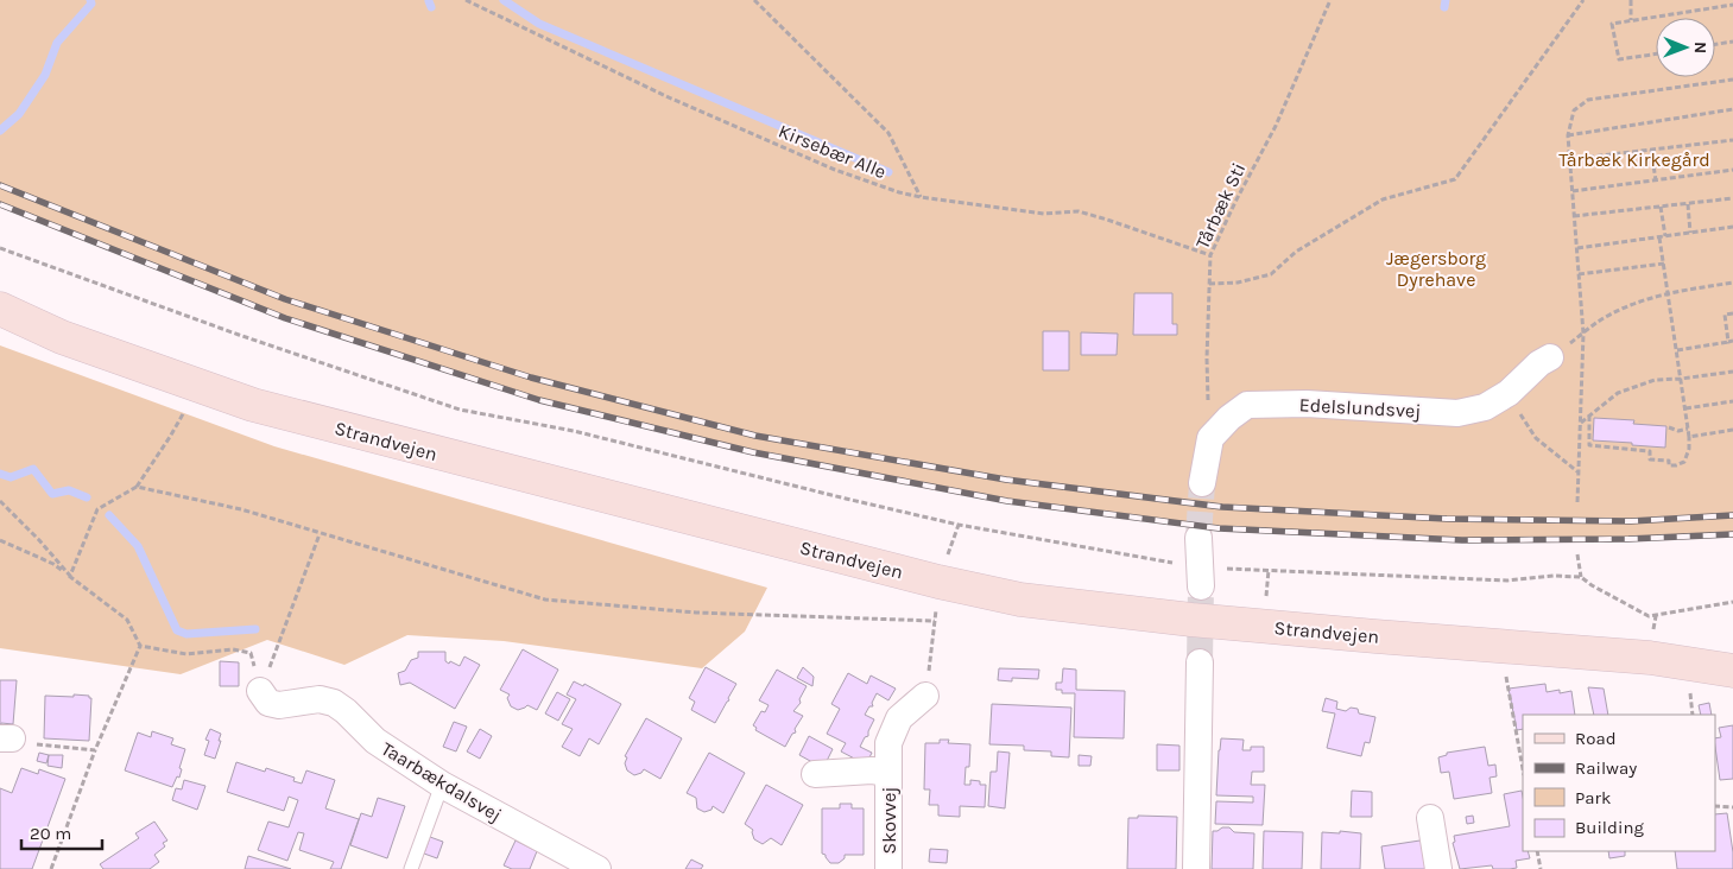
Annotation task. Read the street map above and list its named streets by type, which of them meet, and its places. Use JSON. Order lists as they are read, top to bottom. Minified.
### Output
{"streets":{"main road":["Strandvejen"],"street":["Edelslundsvej","Taarbækdalsvej","Skovvej"],"path":["Kirsebær Alle","Tårbæk Sti"]},"crossings":[["Kirsebær Alle","Tårbæk Sti"],["Tårbæk Sti","Edelslundsvej"]],"parks":["Tårbæk Kirkegård","Jægersborg Dyrehave"],"legend":["Road","Railway","Park","Building"],"scale_bar":"20 m","north":"right"}
